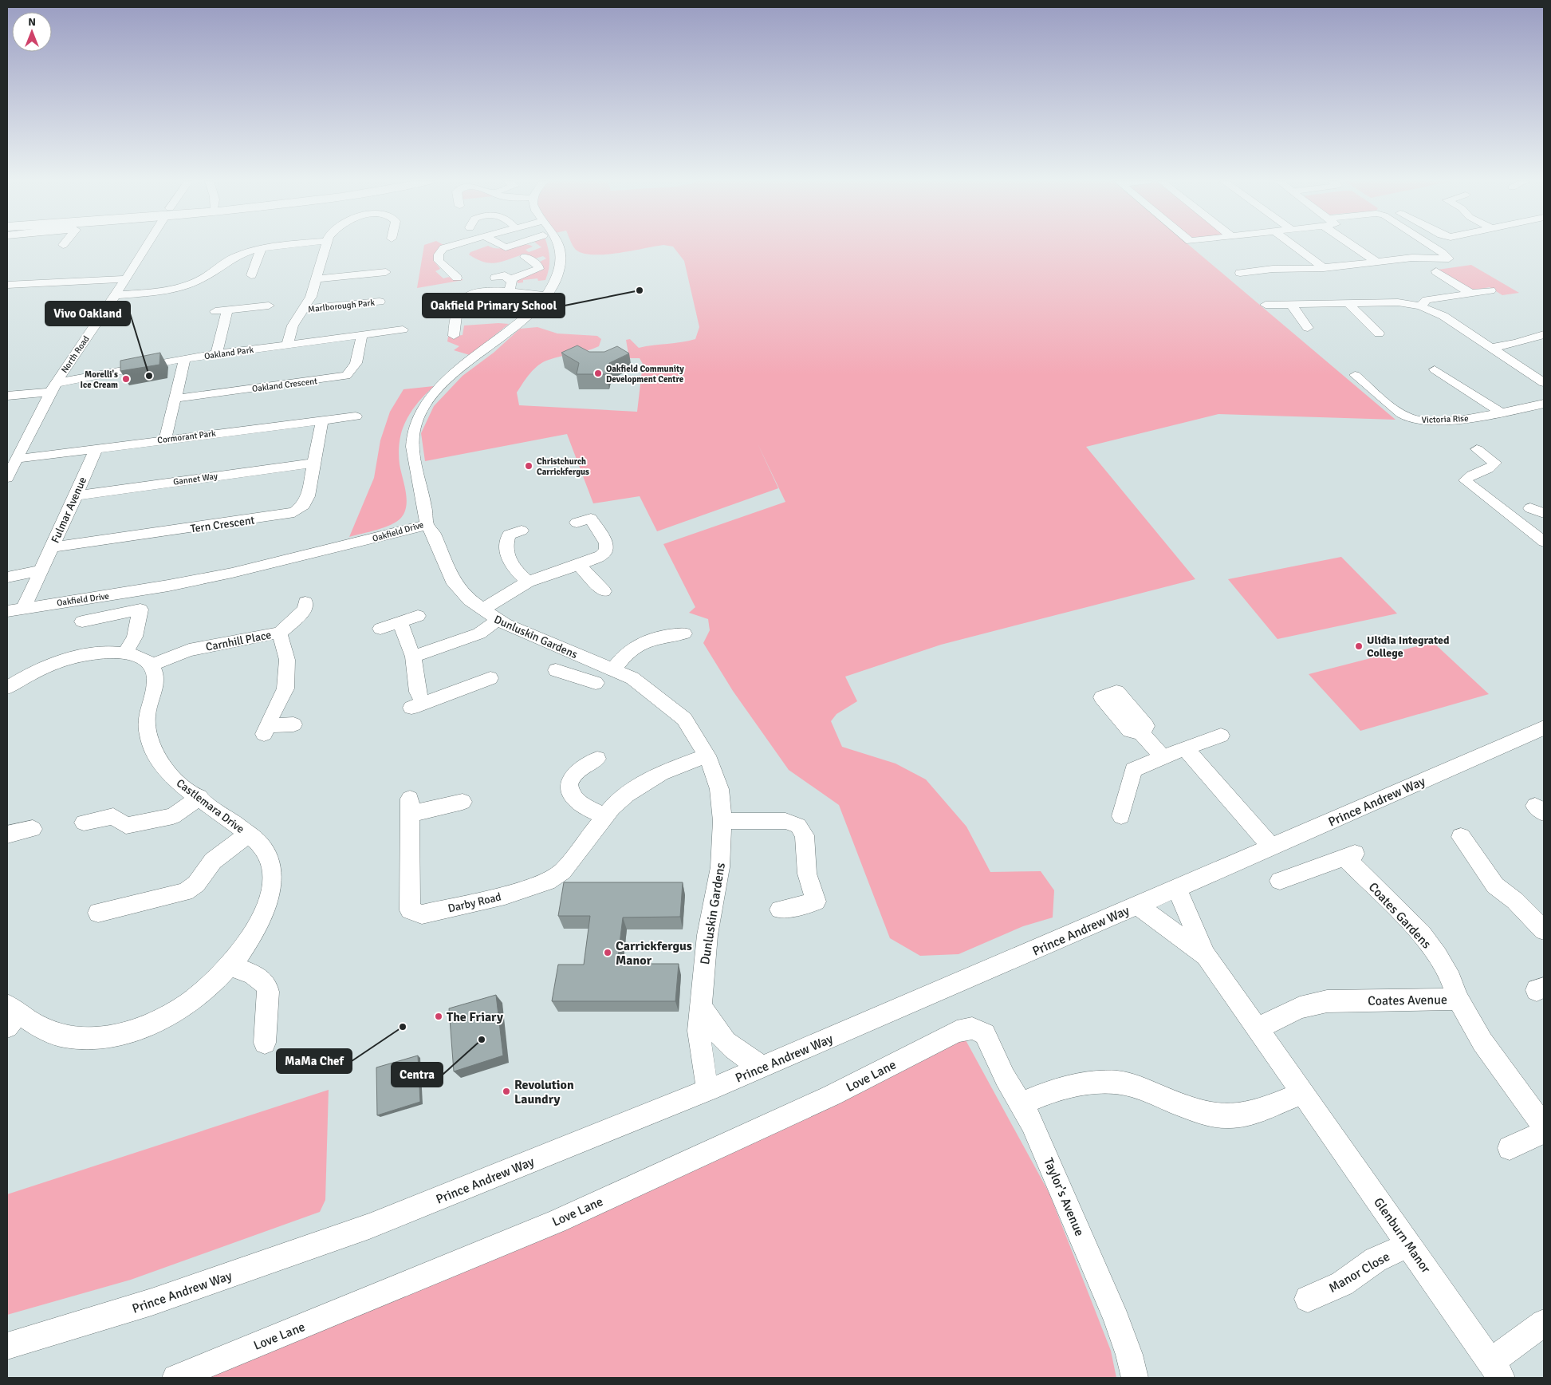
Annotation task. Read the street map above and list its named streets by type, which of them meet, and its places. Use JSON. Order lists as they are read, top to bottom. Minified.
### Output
{"streets":{"street":["Marlborough Park","Oakland Park","North Road","Oakland Crescent","Victoria Rise","Cormorant Park","Gannet Way","Fulmar Avenue","Tern Crescent","Oakfield Drive","Dunluskin Gardens","Carnhill Place","Prince Andrew Way","Castlemara Drive","Darby Road","Coates Gardens","Coates Avenue","Love Lane","Taylor's Avenue","Glenburn Manor","Manor Close"]},"crossings":[["Oakland Park","North Road"],["Oakland Park","Oakland Crescent"],["North Road","Cormorant Park"],["Cormorant Park","Fulmar Avenue"],["Cormorant Park","Tern Crescent"],["Gannet Way","Fulmar Avenue"],["Gannet Way","Tern Crescent"],["Fulmar Avenue","Tern Crescent"],["Fulmar Avenue","Oakfield Drive"],["Oakfield Drive","Dunluskin Gardens"],["Dunluskin Gardens","Prince Andrew Way"],["Dunluskin Gardens","Darby Road"],["Carnhill Place","Castlemara Drive"],["Prince Andrew Way","Glenburn Manor"],["Coates Gardens","Coates Avenue"],["Coates Avenue","Glenburn Manor"],["Love Lane","Taylor's Avenue"],["Glenburn Manor","Manor Close"]],"places":["Oakfield Primary School","Oakfield Community Development Centre","Vivo Oakland","Morelli's Ice Cream","Christchurch Carrickfergus","Ulidia Integrated College","Carrickfergus Manor","The Friary","MaMa Chef","Centra","Revolution Laundry"],"north":"top"}
